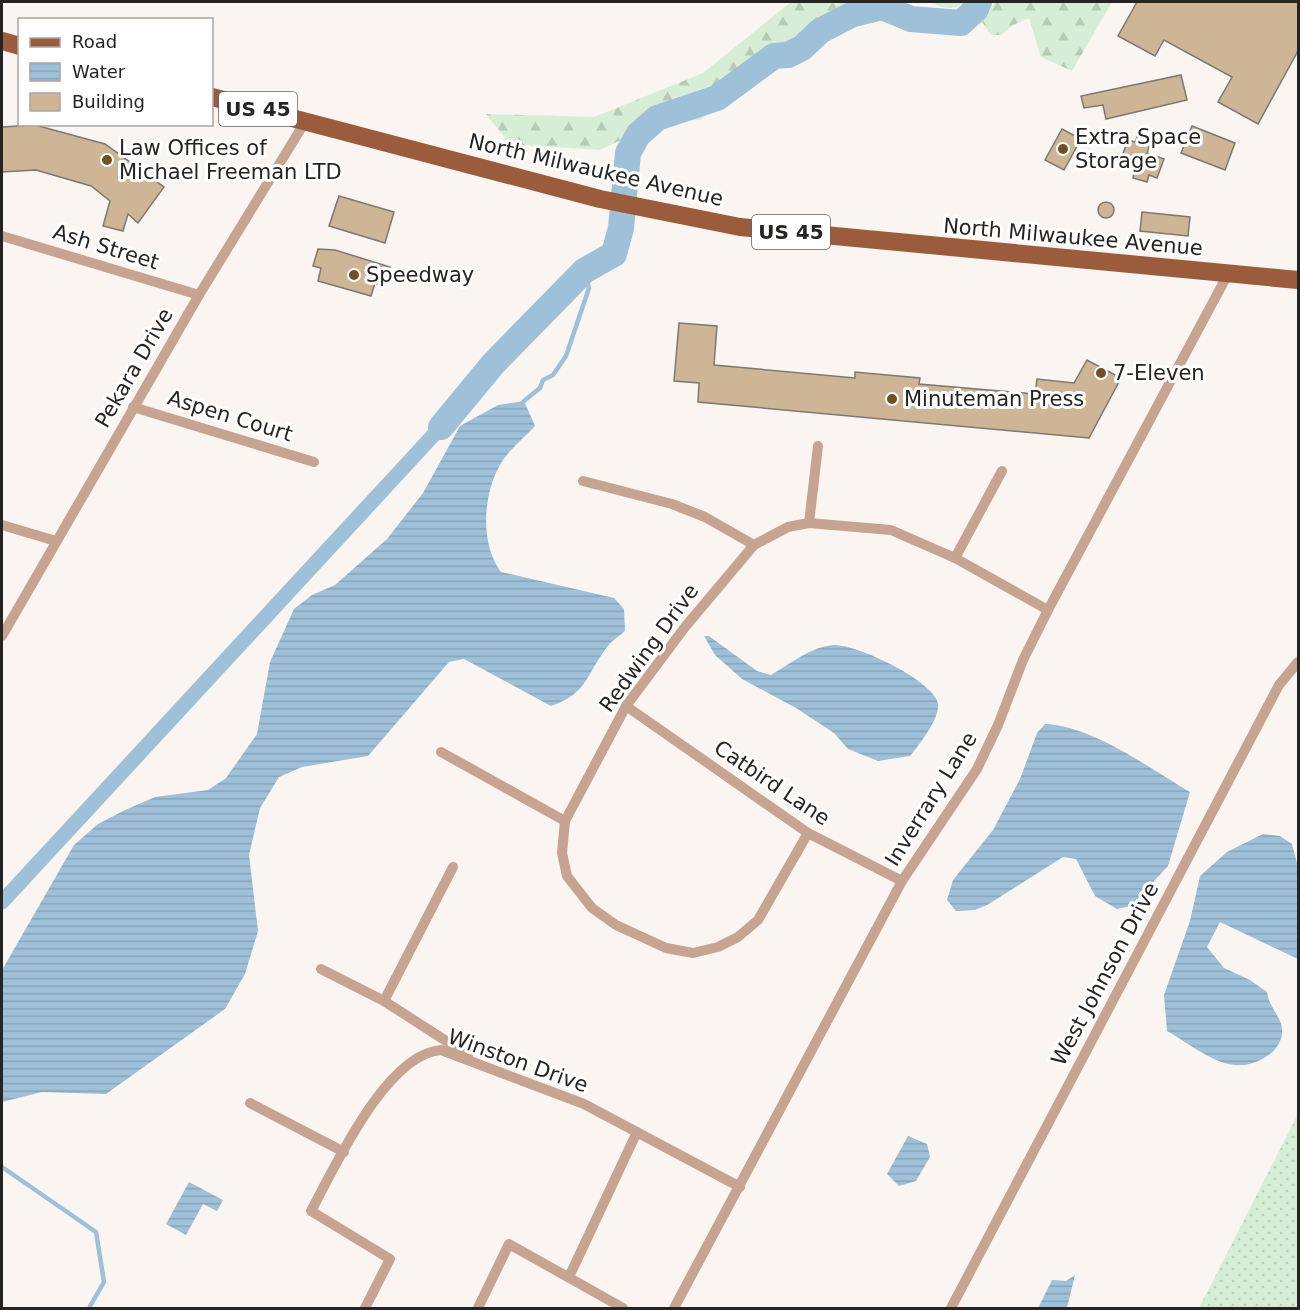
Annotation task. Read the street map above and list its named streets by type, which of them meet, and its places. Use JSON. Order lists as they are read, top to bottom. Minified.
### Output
{"streets":{"main road":["US 45","North Milwaukee Avenue"],"street":["Ash Street","Pekara Drive","Aspen Court","Redwing Drive","Catbird Lane","Inverrary Lane","West Johnson Drive","Winston Drive"]},"crossings":[["North Milwaukee Avenue","Pekara Drive"],["North Milwaukee Avenue","Inverrary Lane"],["Ash Street","Pekara Drive"],["Pekara Drive","Aspen Court"],["Redwing Drive","Catbird Lane"],["Redwing Drive","Inverrary Lane"],["Catbird Lane","Inverrary Lane"],["Inverrary Lane","Winston Drive"]],"places":["Extra Space Storage","Law Offices of Michael Freeman LTD","Speedway","7-Eleven","Minuteman Press"],"legend":["Road","Water","Building"]}
